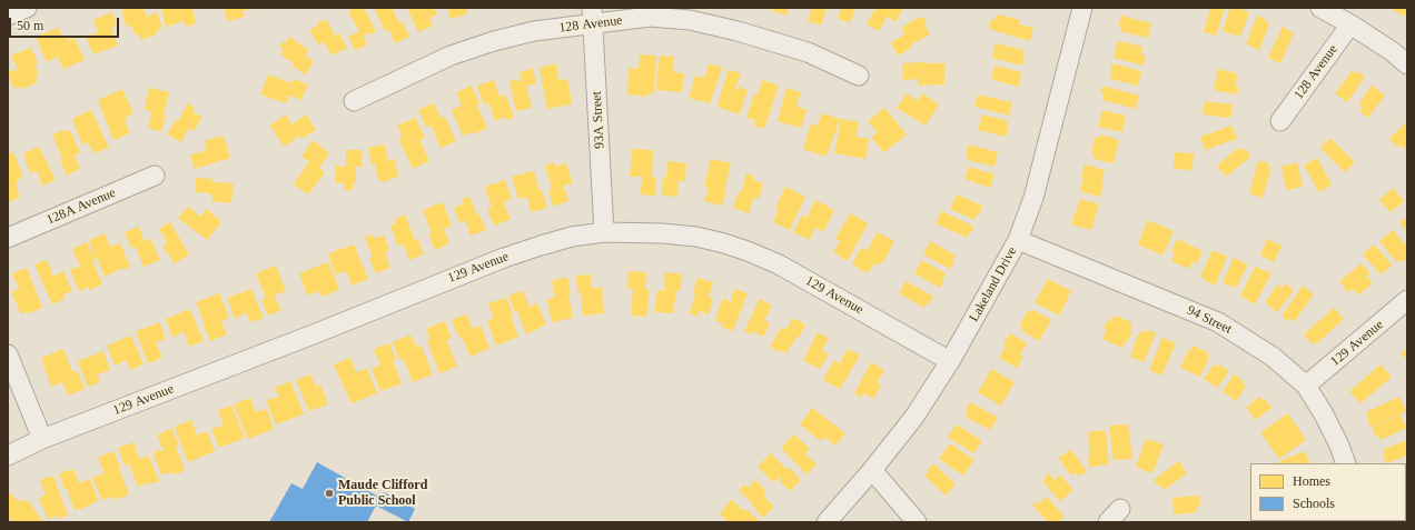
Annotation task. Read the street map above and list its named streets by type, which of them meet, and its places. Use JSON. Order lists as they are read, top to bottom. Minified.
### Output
{"streets":{"street":["128 Avenue","93A Street","128A Avenue","129 Avenue","Lakeland Drive","94 Street"]},"crossings":[["128 Avenue","93A Street"],["93A Street","129 Avenue"],["129 Avenue","Lakeland Drive"],["129 Avenue","94 Street"],["Lakeland Drive","94 Street"]],"places":["Maude Clifford Public School"],"legend":["Homes","Schools"],"scale_bar":"50 m"}
